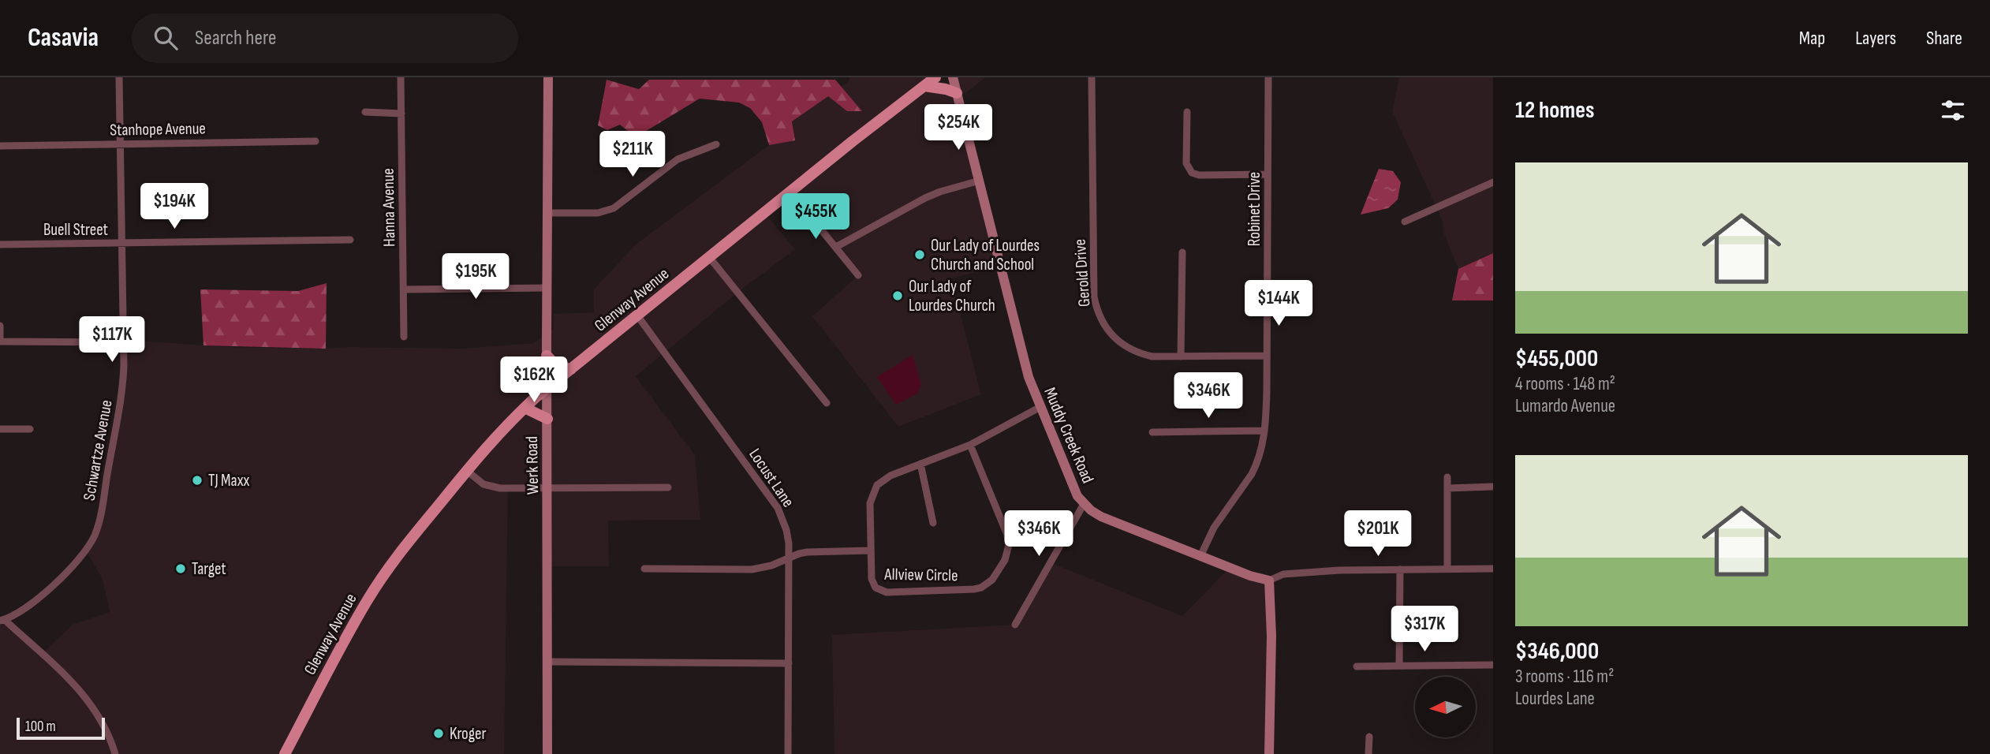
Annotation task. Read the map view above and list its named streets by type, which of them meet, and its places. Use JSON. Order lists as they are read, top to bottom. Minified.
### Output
{"streets":{"main road":["Glenway Avenue"],"street":["Stanhope Avenue","Hanna Avenue","Robinet Drive","Buell Street","Gerold Drive","Muddy Creek Road","Schwartze Avenue","Werk Road","Locust Lane","Allview Circle"]},"crossings":[["Stanhope Avenue","Schwartze Avenue"],["Robinet Drive","Gerold Drive"],["Robinet Drive","Muddy Creek Road"],["Buell Street","Schwartze Avenue"],["Glenway Avenue","Werk Road"],["Glenway Avenue","Locust Lane"],["Muddy Creek Road","Allview Circle"]],"places":["Our Lady of Lourdes Church and School","Our Lady of Lourdes Church","TJ Maxx","Target","Kroger"],"scale_bar":"100 m","north":"left","page":{"header":"Casavia","search":"Search here","nav":["Map","Layers","Share"],"heading":"12 homes","price":["$254K","$211K","$194K","$455K","$195K","$144K","$117K","$162K","$346K","$346K","$201K","$317K"],"list":[{"name":"$455,000","note":"4 rooms · 148 m² · Lumardo Avenue"},{"name":"$346,000","note":"3 rooms · 116 m² · Lourdes Lane"}],"scale":"100 m"}}
